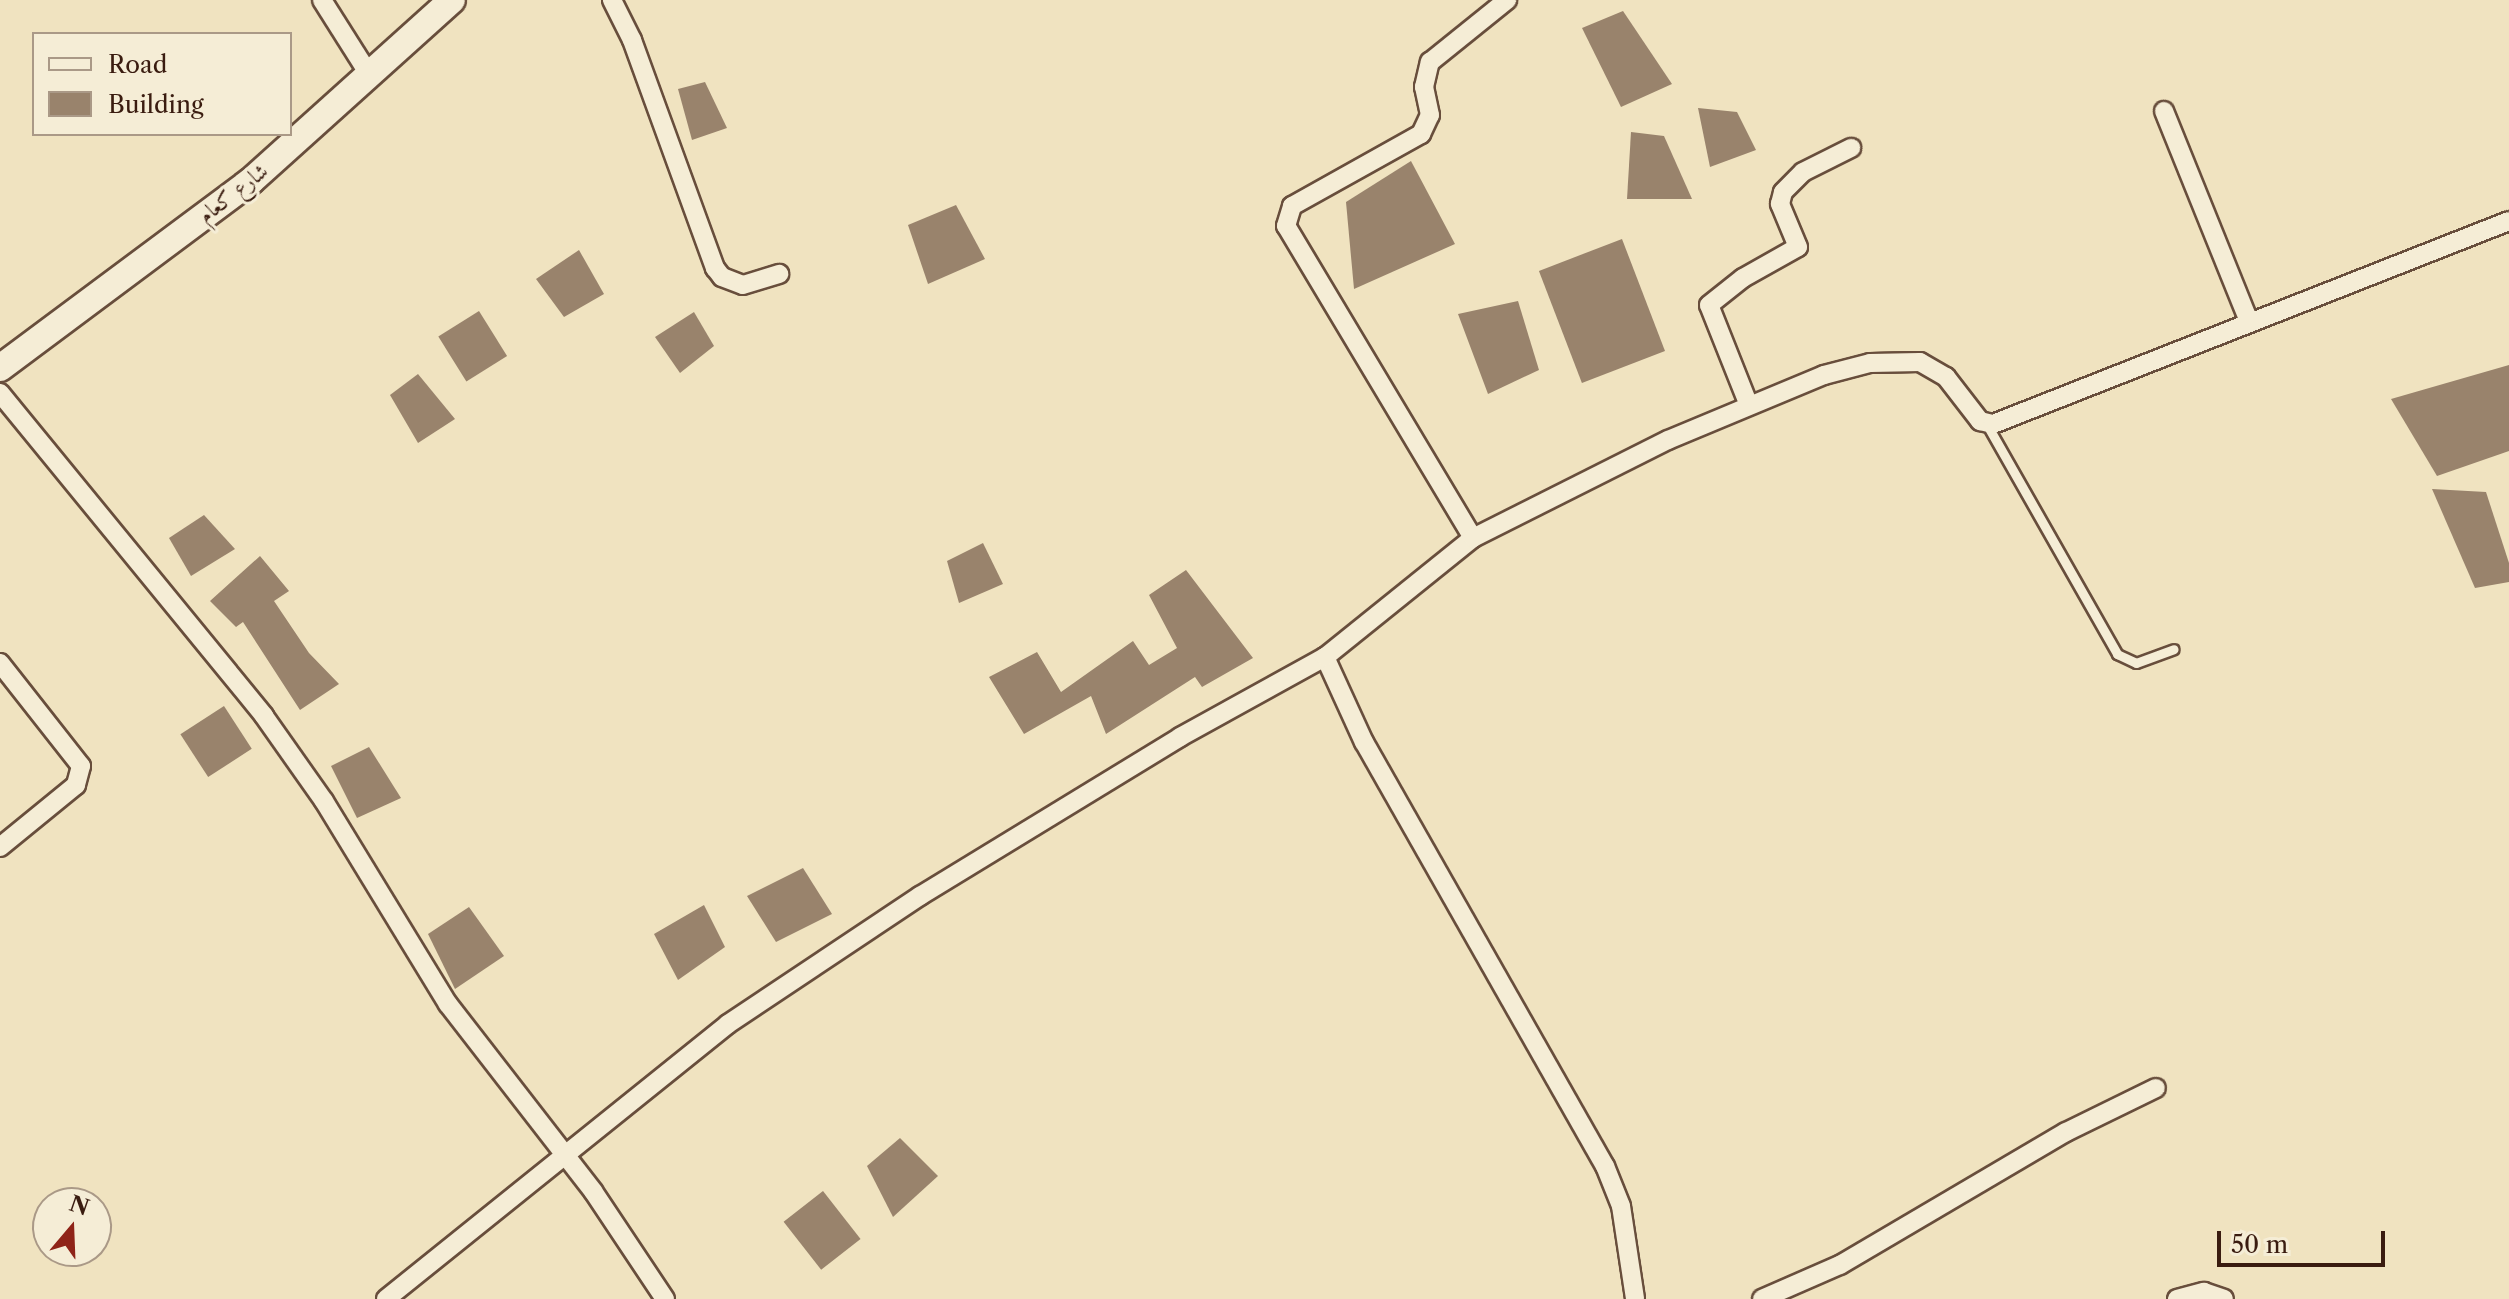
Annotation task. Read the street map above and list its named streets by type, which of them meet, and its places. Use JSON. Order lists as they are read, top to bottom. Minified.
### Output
{"streets":{"street":["شارع كعام"]},"legend":["Road","Building"],"scale_bar":"50 m","north":"top"}
